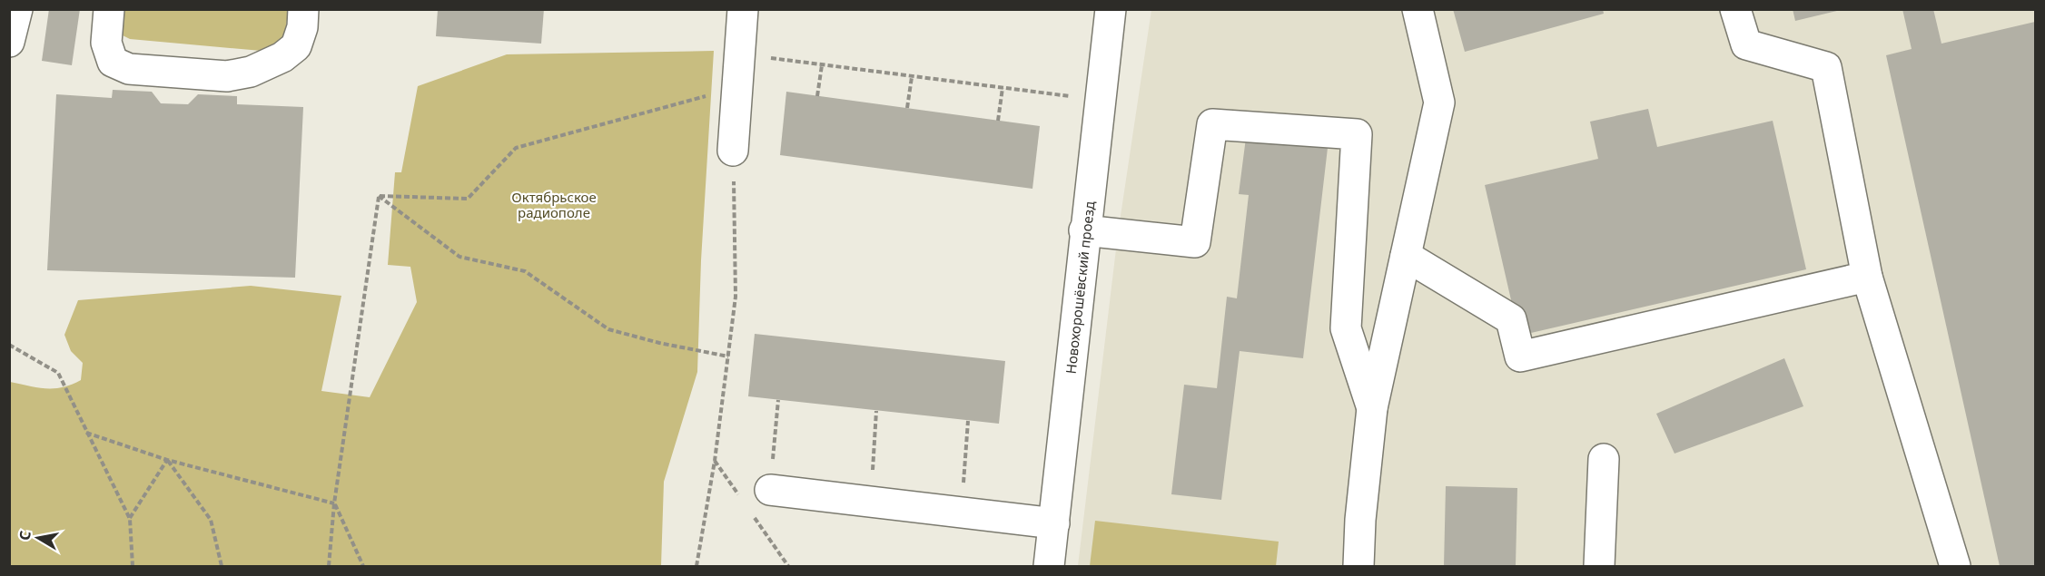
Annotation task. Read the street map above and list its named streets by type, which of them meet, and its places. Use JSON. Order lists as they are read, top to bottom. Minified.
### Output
{"streets":{"street":["Новохорошёвский проезд"]},"parks":["Октябрьское радиополе"],"north":"left"}
